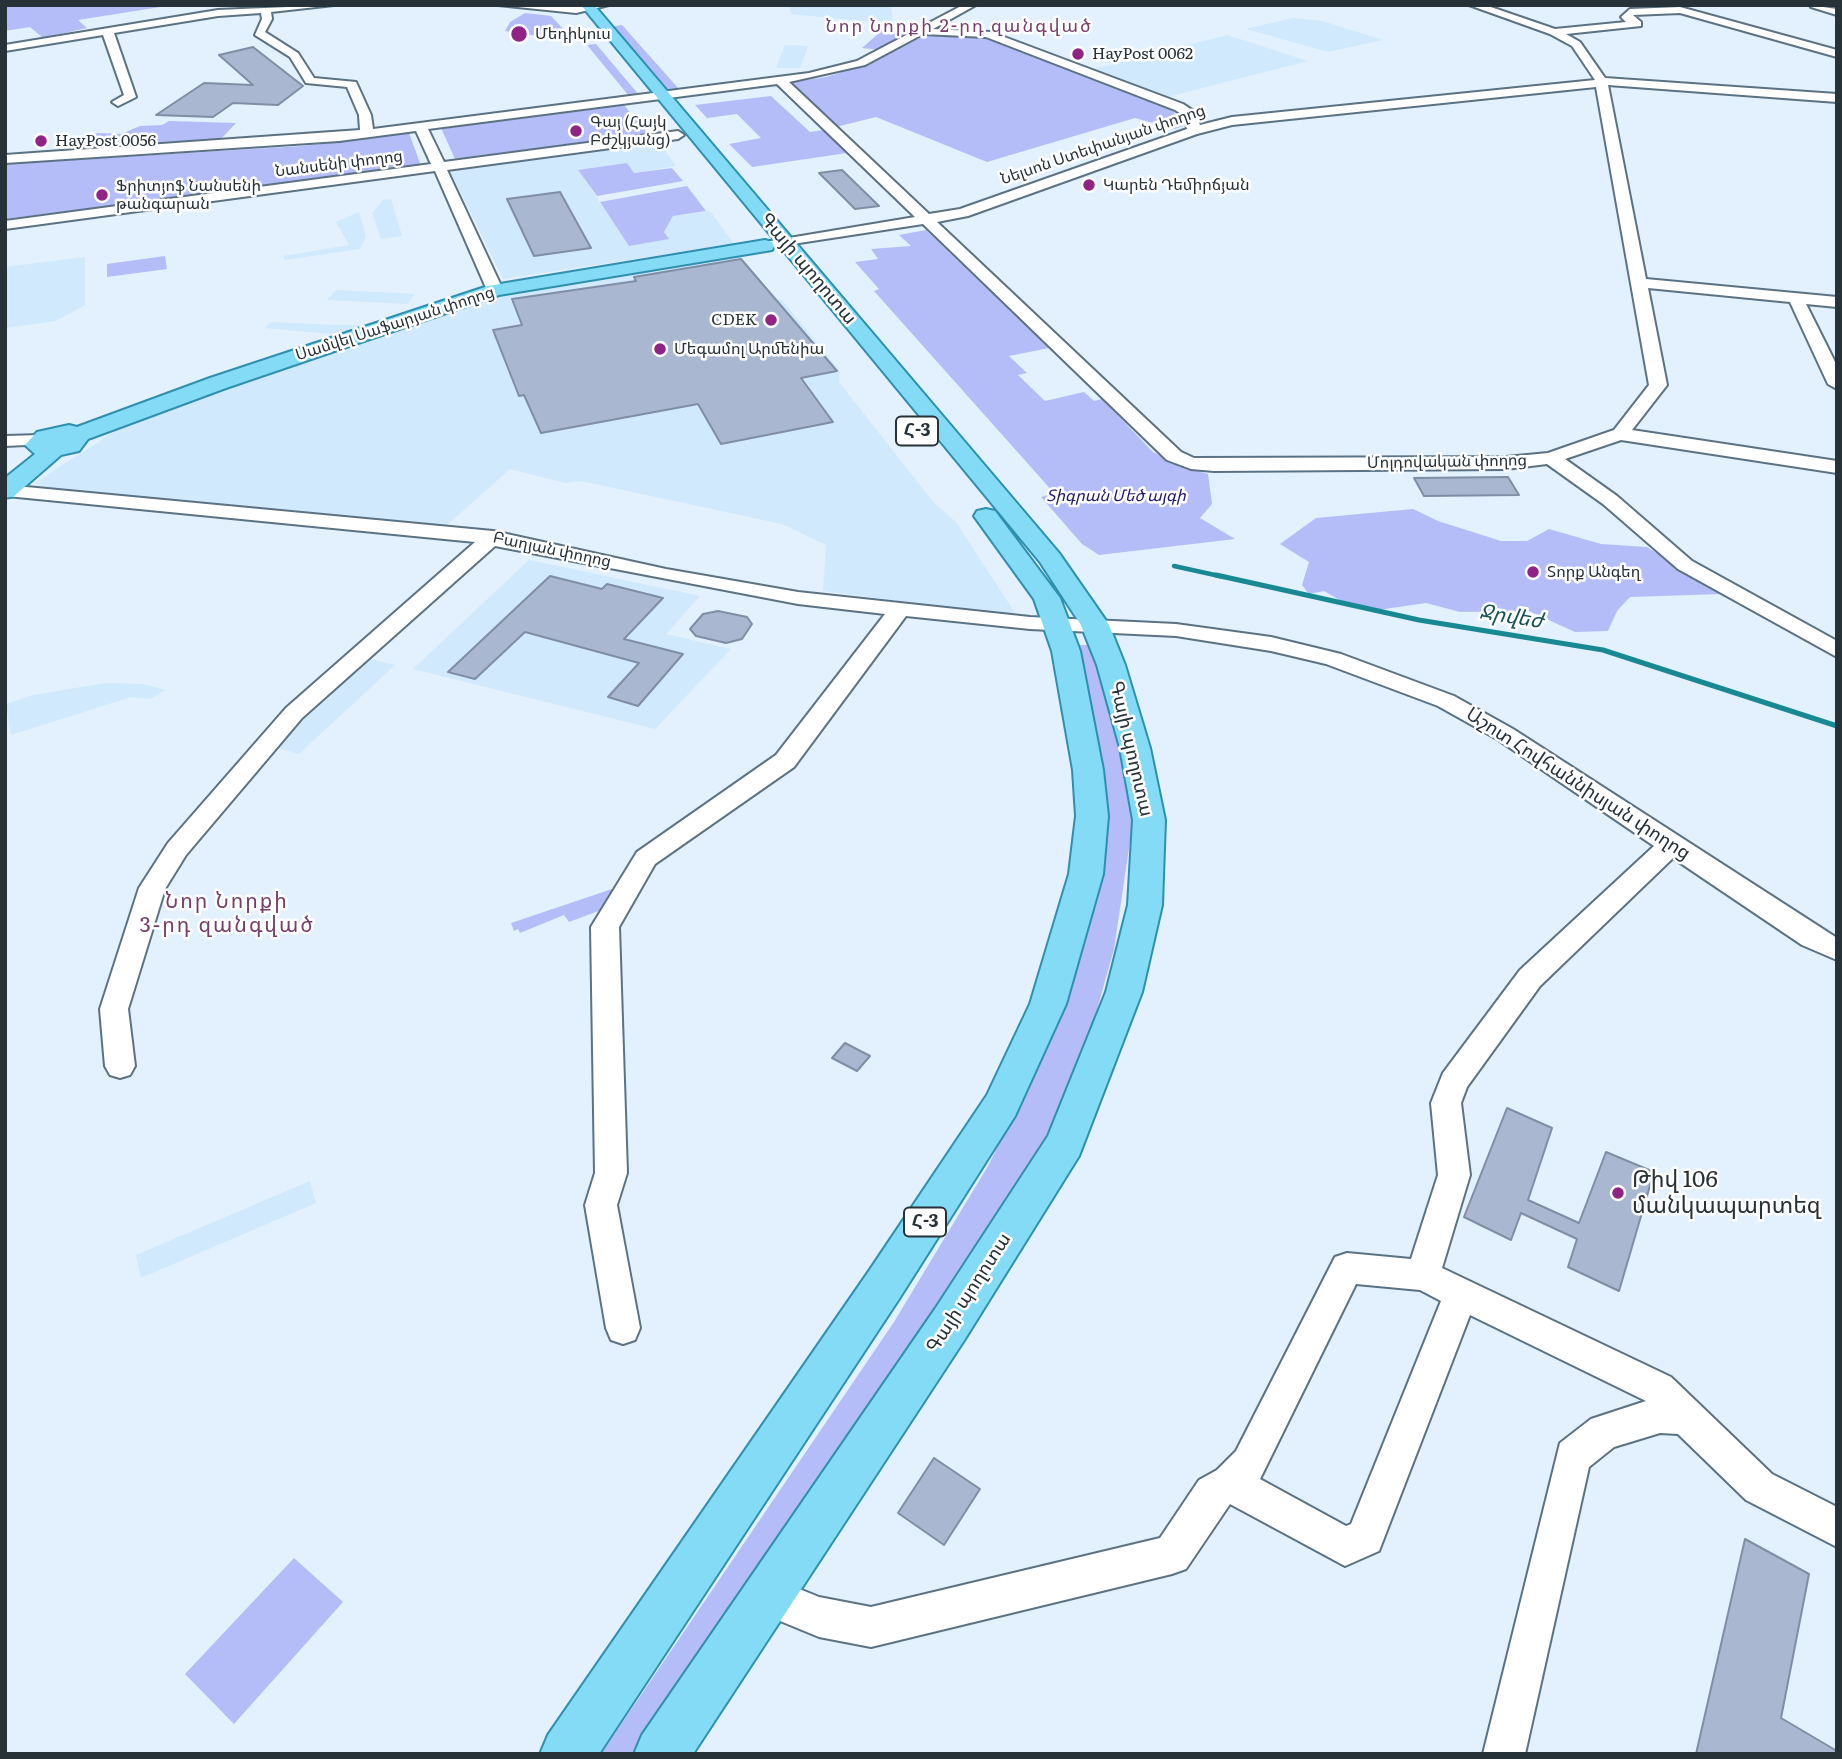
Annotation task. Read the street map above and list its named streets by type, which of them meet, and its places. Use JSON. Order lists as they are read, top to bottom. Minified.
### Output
{"streets":{"main road":["Գայի պողոտա","Սամվել Սաֆարյան փողոց","Հ-3"],"street":["Նելսոն Ստեփանյան փողոց","Նանսենի փողոց","Մոլդովական փողոց","Բաղյան փողոց","Աշոտ Հովհաննիսյան փողոց"]},"crossings":[["Նելսոն Ստեփանյան փողոց","Գայի պողոտա"],["Նելսոն Ստեփանյան փողոց","Սամվել Սաֆարյան փողոց"],["Նելսոն Ստեփանյան փողոց","Մոլդովական փողոց"],["Նանսենի փողոց","Գայի պողոտա"],["Նանսենի փողոց","Մոլդովական փողոց"],["Գայի պողոտա","Սամվել Սաֆարյան փողոց"],["Գայի պողոտա","Բաղյան փողոց"],["Գայի պողոտա","Աշոտ Հովհաննիսյան փողոց"],["Սամվել Սաֆարյան փողոց","Բաղյան փողոց"],["Բաղյան փողոց","Աշոտ Հովհաննիսյան փողոց"]],"districts":["Նոր Նորքի 2-րդ զանգված","Նոր Նորքի 3-րդ զանգված"],"water":["Ջրվեժ"],"parks":["Տիգրան Մեծ այգի"],"places":["Մեդիկուս","HayPost 0062","Գայ (Հայկ Բժշկյանց)","HayPost 0056","Կարեն Դեմիրճյան","Ֆրիտյոֆ Նանսենի թանգարան","CDEK","Մեգամոլ Արմենիա","Տորք Անգեղ","Թիվ 106 մանկապարտեզ"]}
